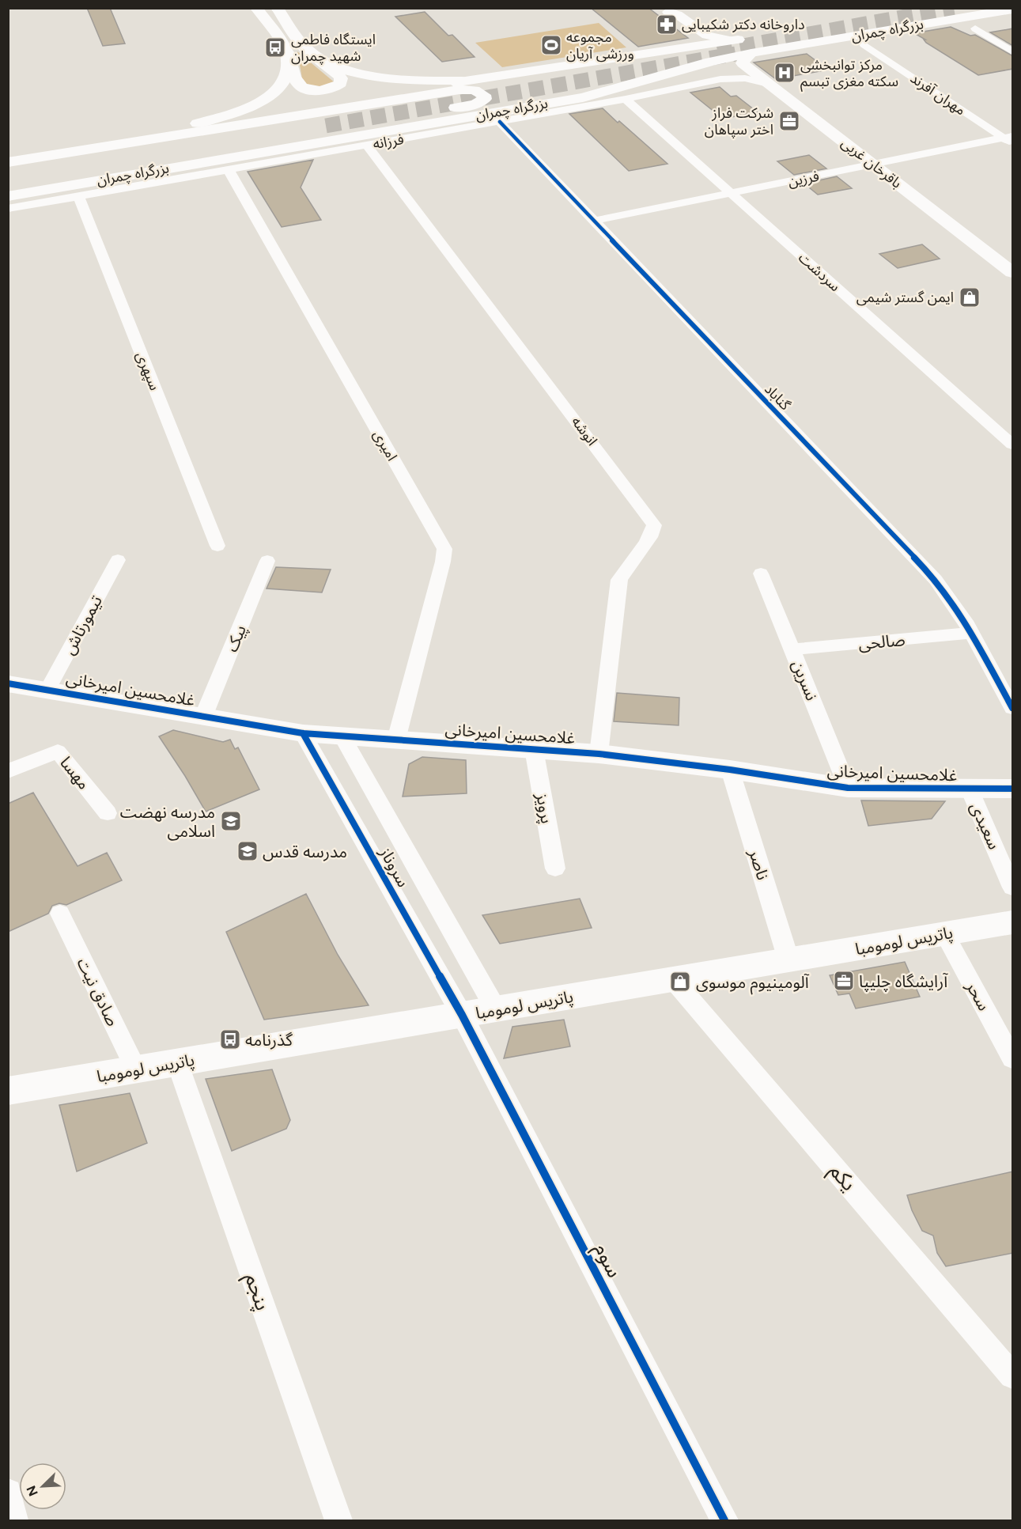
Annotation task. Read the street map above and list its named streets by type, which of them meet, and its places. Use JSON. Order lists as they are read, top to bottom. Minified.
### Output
{"streets":{"main road":["بزرگراه چمران","باقرخان غربی","پاتریس لومومبا"],"street":["مهران آفرند","فرزانه","فرزین","سردشت","سپهری","گناباد","انوشه","امیری","تیمورتاش","پیک","صالحی","نسرین","غلامحسین امیرخانی","مهسا","پرویز","سعیدی","ناصر","سروناز","صادق نیت","سحر","یکم","سوم","پنجم"]},"crossings":[["بزرگراه چمران","باقرخان غربی"],["مهران آفرند","فرزین"],["فرزانه","باقرخان غربی"],["فرزانه","سردشت"],["فرزانه","سپهری"],["فرزانه","گناباد"],["فرزانه","انوشه"],["فرزانه","امیری"],["باقرخان غربی","فرزین"],["فرزین","سردشت"],["فرزین","گناباد"],["گناباد","صالحی"],["انوشه","غلامحسین امیرخانی"],["امیری","غلامحسین امیرخانی"],["تیمورتاش","غلامحسین امیرخانی"],["پیک","غلامحسین امیرخانی"],["صالحی","نسرین"],["نسرین","غلامحسین امیرخانی"],["غلامحسین امیرخانی","پرویز"],["غلامحسین امیرخانی","سعیدی"],["غلامحسین امیرخانی","ناصر"],["غلامحسین امیرخانی","سروناز"],["ناصر","پاتریس لومومبا"],["سروناز","پاتریس لومومبا"],["سروناز","سوم"],["پاتریس لومومبا","صادق نیت"],["پاتریس لومومبا","سحر"],["پاتریس لومومبا","یکم"],["پاتریس لومومبا","سوم"],["پاتریس لومومبا","پنجم"]],"places":{"pharmacy":["داروخانه دکتر شکیبایی"],"sports":["مجموعه ورزشی آریان"],"bus stop":["ایستگاه فاطمی شهید چمران","گذرنامه"],"hospital":["مرکز توانبخشی سکته مغزی تبسم"],"office":["شرکت فراز اختر سپاهان","آرایشگاه چلیپا"],"shop":["ایمن گستر شیمی","آلومینیوم موسوی"],"school or university":["مدرسه نهضت اسلامی","مدرسه قدس"]},"north":"bottom left"}
